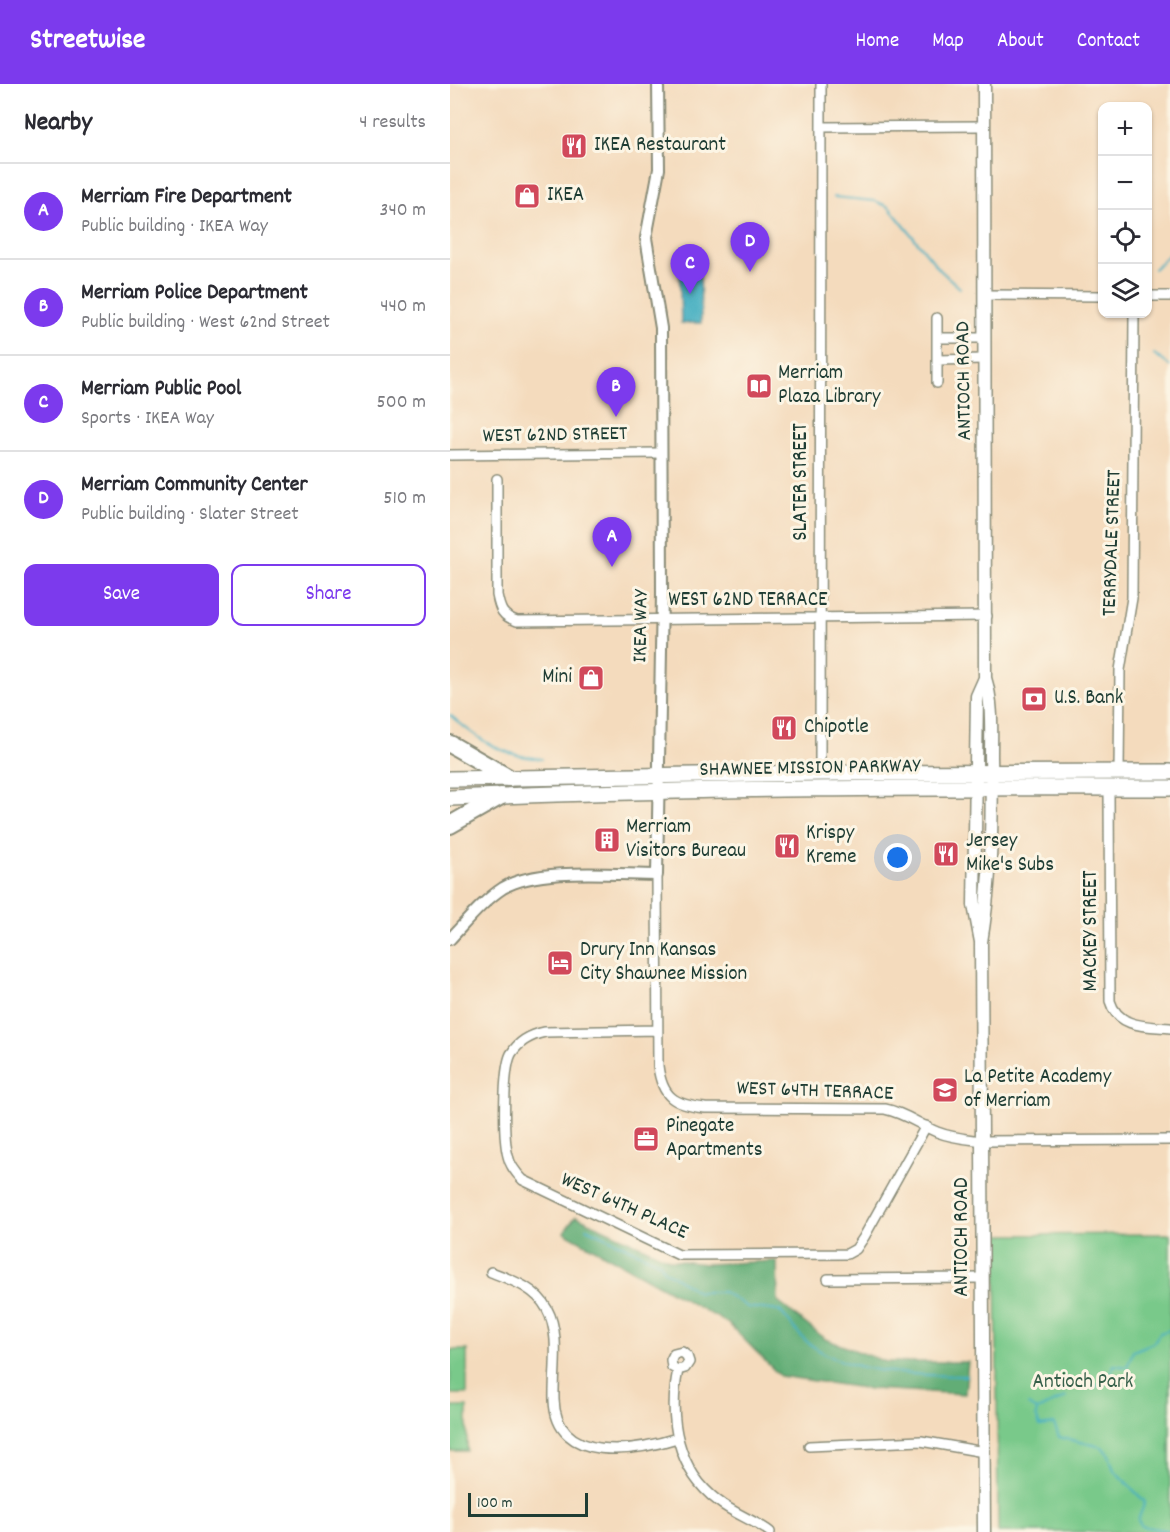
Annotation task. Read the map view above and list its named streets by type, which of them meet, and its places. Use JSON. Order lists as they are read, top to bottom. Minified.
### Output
{"streets":{"highway":["SHAWNEE MISSION PARKWAY"],"main road":["ANTIOCH ROAD"],"street":["WEST 62ND STREET","SLATER STREET","TERRYDALE STREET","WEST 62ND TERRACE","IKEA WAY","MACKEY STREET","WEST 64TH TERRACE","WEST 64TH PLACE"]},"crossings":[["ANTIOCH ROAD","WEST 62ND TERRACE"],["ANTIOCH ROAD","SHAWNEE MISSION PARKWAY"],["ANTIOCH ROAD","WEST 64TH TERRACE"],["WEST 62ND STREET","IKEA WAY"],["SLATER STREET","WEST 62ND TERRACE"],["SLATER STREET","SHAWNEE MISSION PARKWAY"],["TERRYDALE STREET","SHAWNEE MISSION PARKWAY"],["WEST 62ND TERRACE","IKEA WAY"],["IKEA WAY","SHAWNEE MISSION PARKWAY"],["SHAWNEE MISSION PARKWAY","MACKEY STREET"],["WEST 64TH TERRACE","WEST 64TH PLACE"]],"parks":["Antioch Park"],"places":{"restaurant":["IKEA Restaurant","Chipotle","Krispy Kreme","Jersey Mike's Subs"],"shop":["IKEA","Mini"],"library":["Merriam Plaza Library"],"bank":["U.S. Bank"],"building":["Merriam Visitors Bureau"],"hotel":["Drury Inn Kansas City Shawnee Mission"],"school or university":["La Petite Academy of Merriam"],"office":["Pinegate Apartments"]},"scale_bar":"100 m","page":{"header":"Streetwise","nav":["Home","Map","About","Contact"],"heading":["Nearby","4 results"],"map_buttons":["+","−"],"list":[{"mark":"A","name":"Merriam Fire Department","note":"Public building · IKEA Way","value":"340 m"},{"mark":"B","name":"Merriam Police Department","note":"Public building · West 62nd Street","value":"440 m"},{"mark":"C","name":"Merriam Public Pool","note":"Sports · IKEA Way","value":"500 m"},{"mark":"D","name":"Merriam Community Center","note":"Public building · Slater Street","value":"510 m"}],"pins":["D","C","B","A"],"buttons":["Save","Share"],"scale":"100 m"}}
